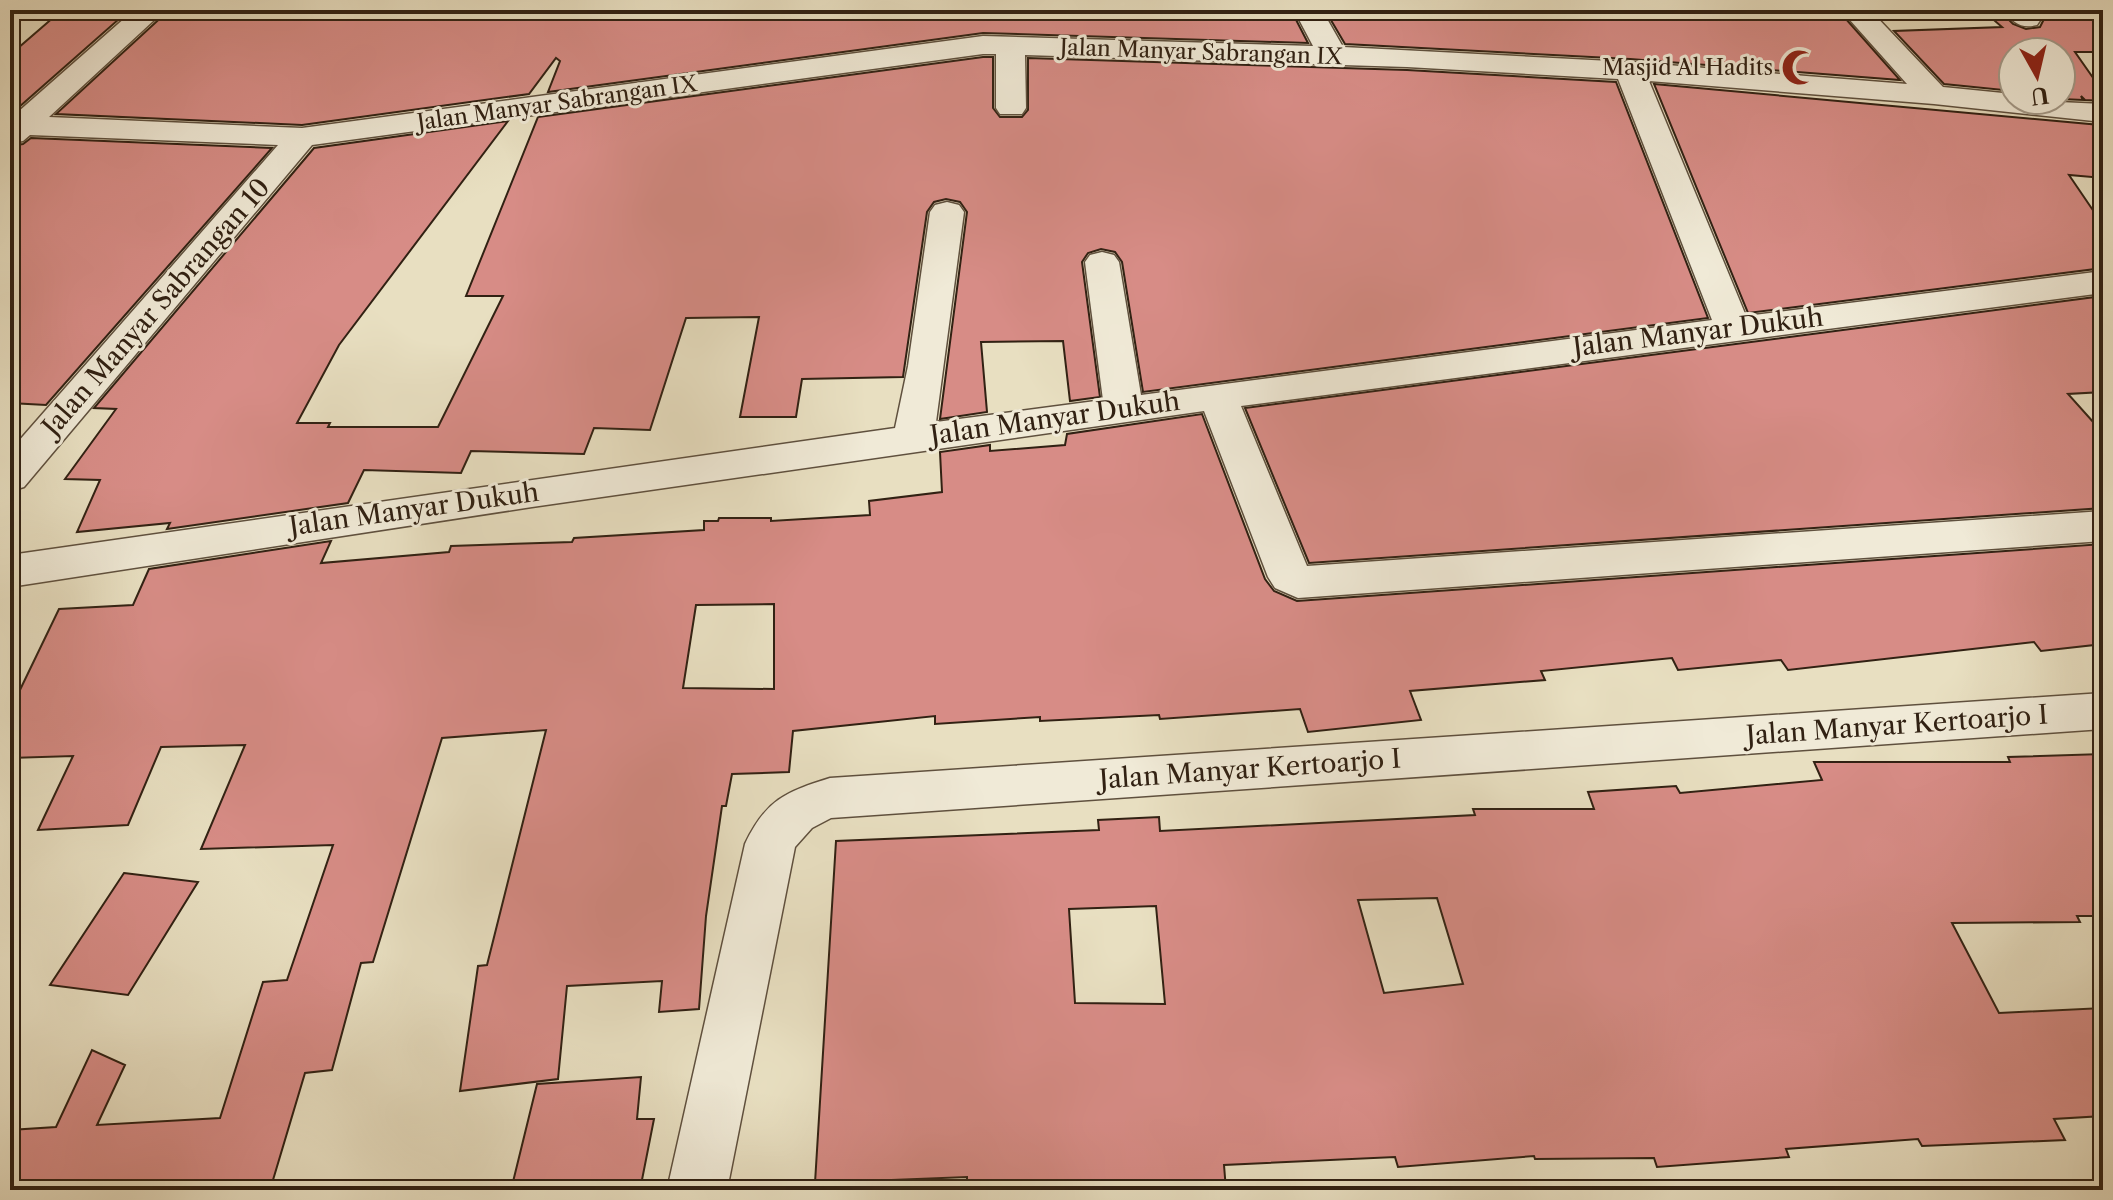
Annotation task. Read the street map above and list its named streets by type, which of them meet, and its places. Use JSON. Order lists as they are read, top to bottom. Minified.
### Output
{"streets":{"street":["Jalan Manyar Sabrangan IX","Jalan Manyar Sabrangan 10","Jalan Manyar Dukuh","Jalan Manyar Kertoarjo I"]},"crossings":[["Jalan Manyar Sabrangan IX","Jalan Manyar Sabrangan 10"]],"places":{"mosque":["Masjid Al Hadits"]},"north":"bottom"}
